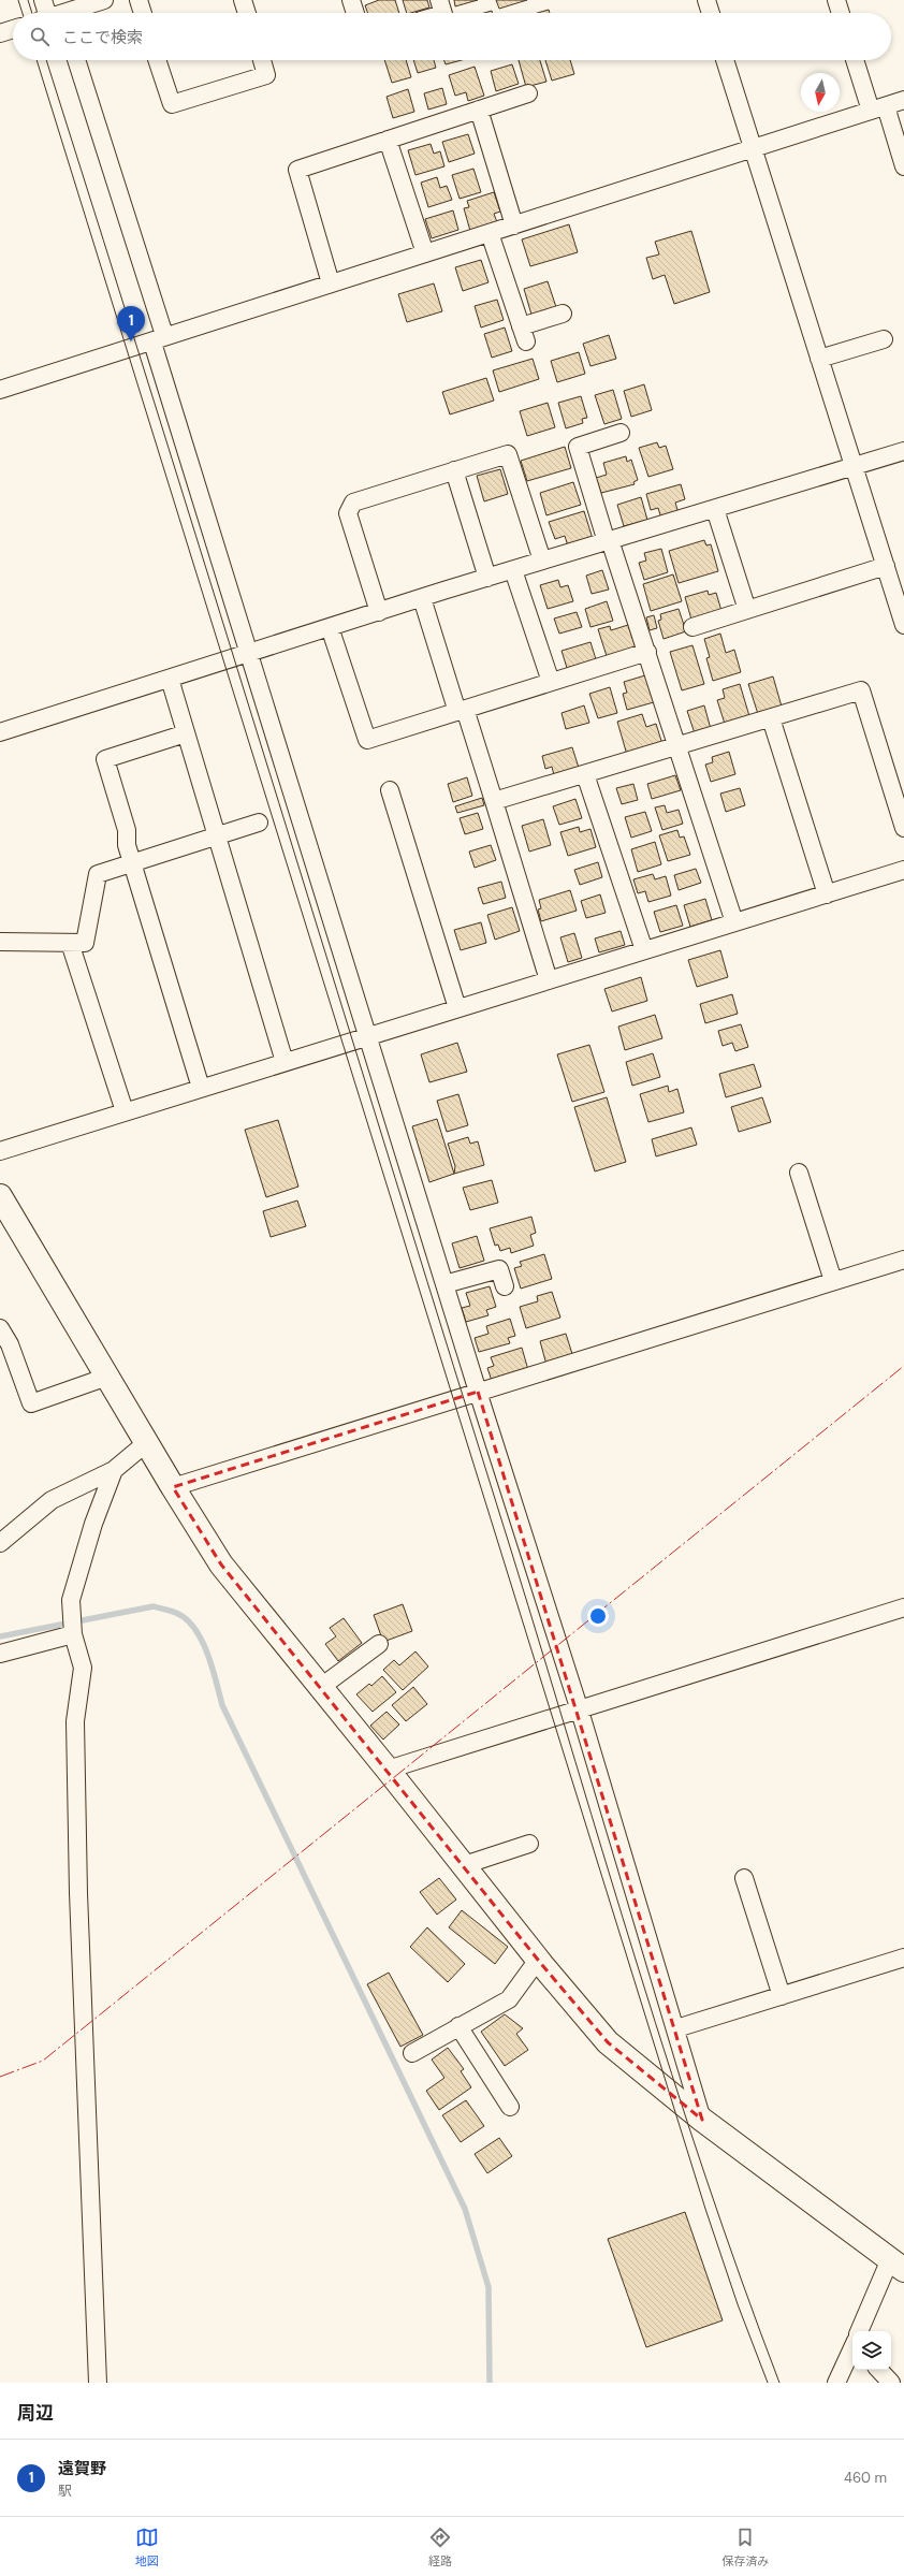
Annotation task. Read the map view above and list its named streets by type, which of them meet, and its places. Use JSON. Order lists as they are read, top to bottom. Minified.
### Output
{"north":"bottom","page":{"search":"ここで検索","pins":"1","heading":"周辺","list":[{"mark":"1","name":"遠賀野","note":"駅","value":"460 m"}],"nav":["地図","経路","保存済み"]}}
